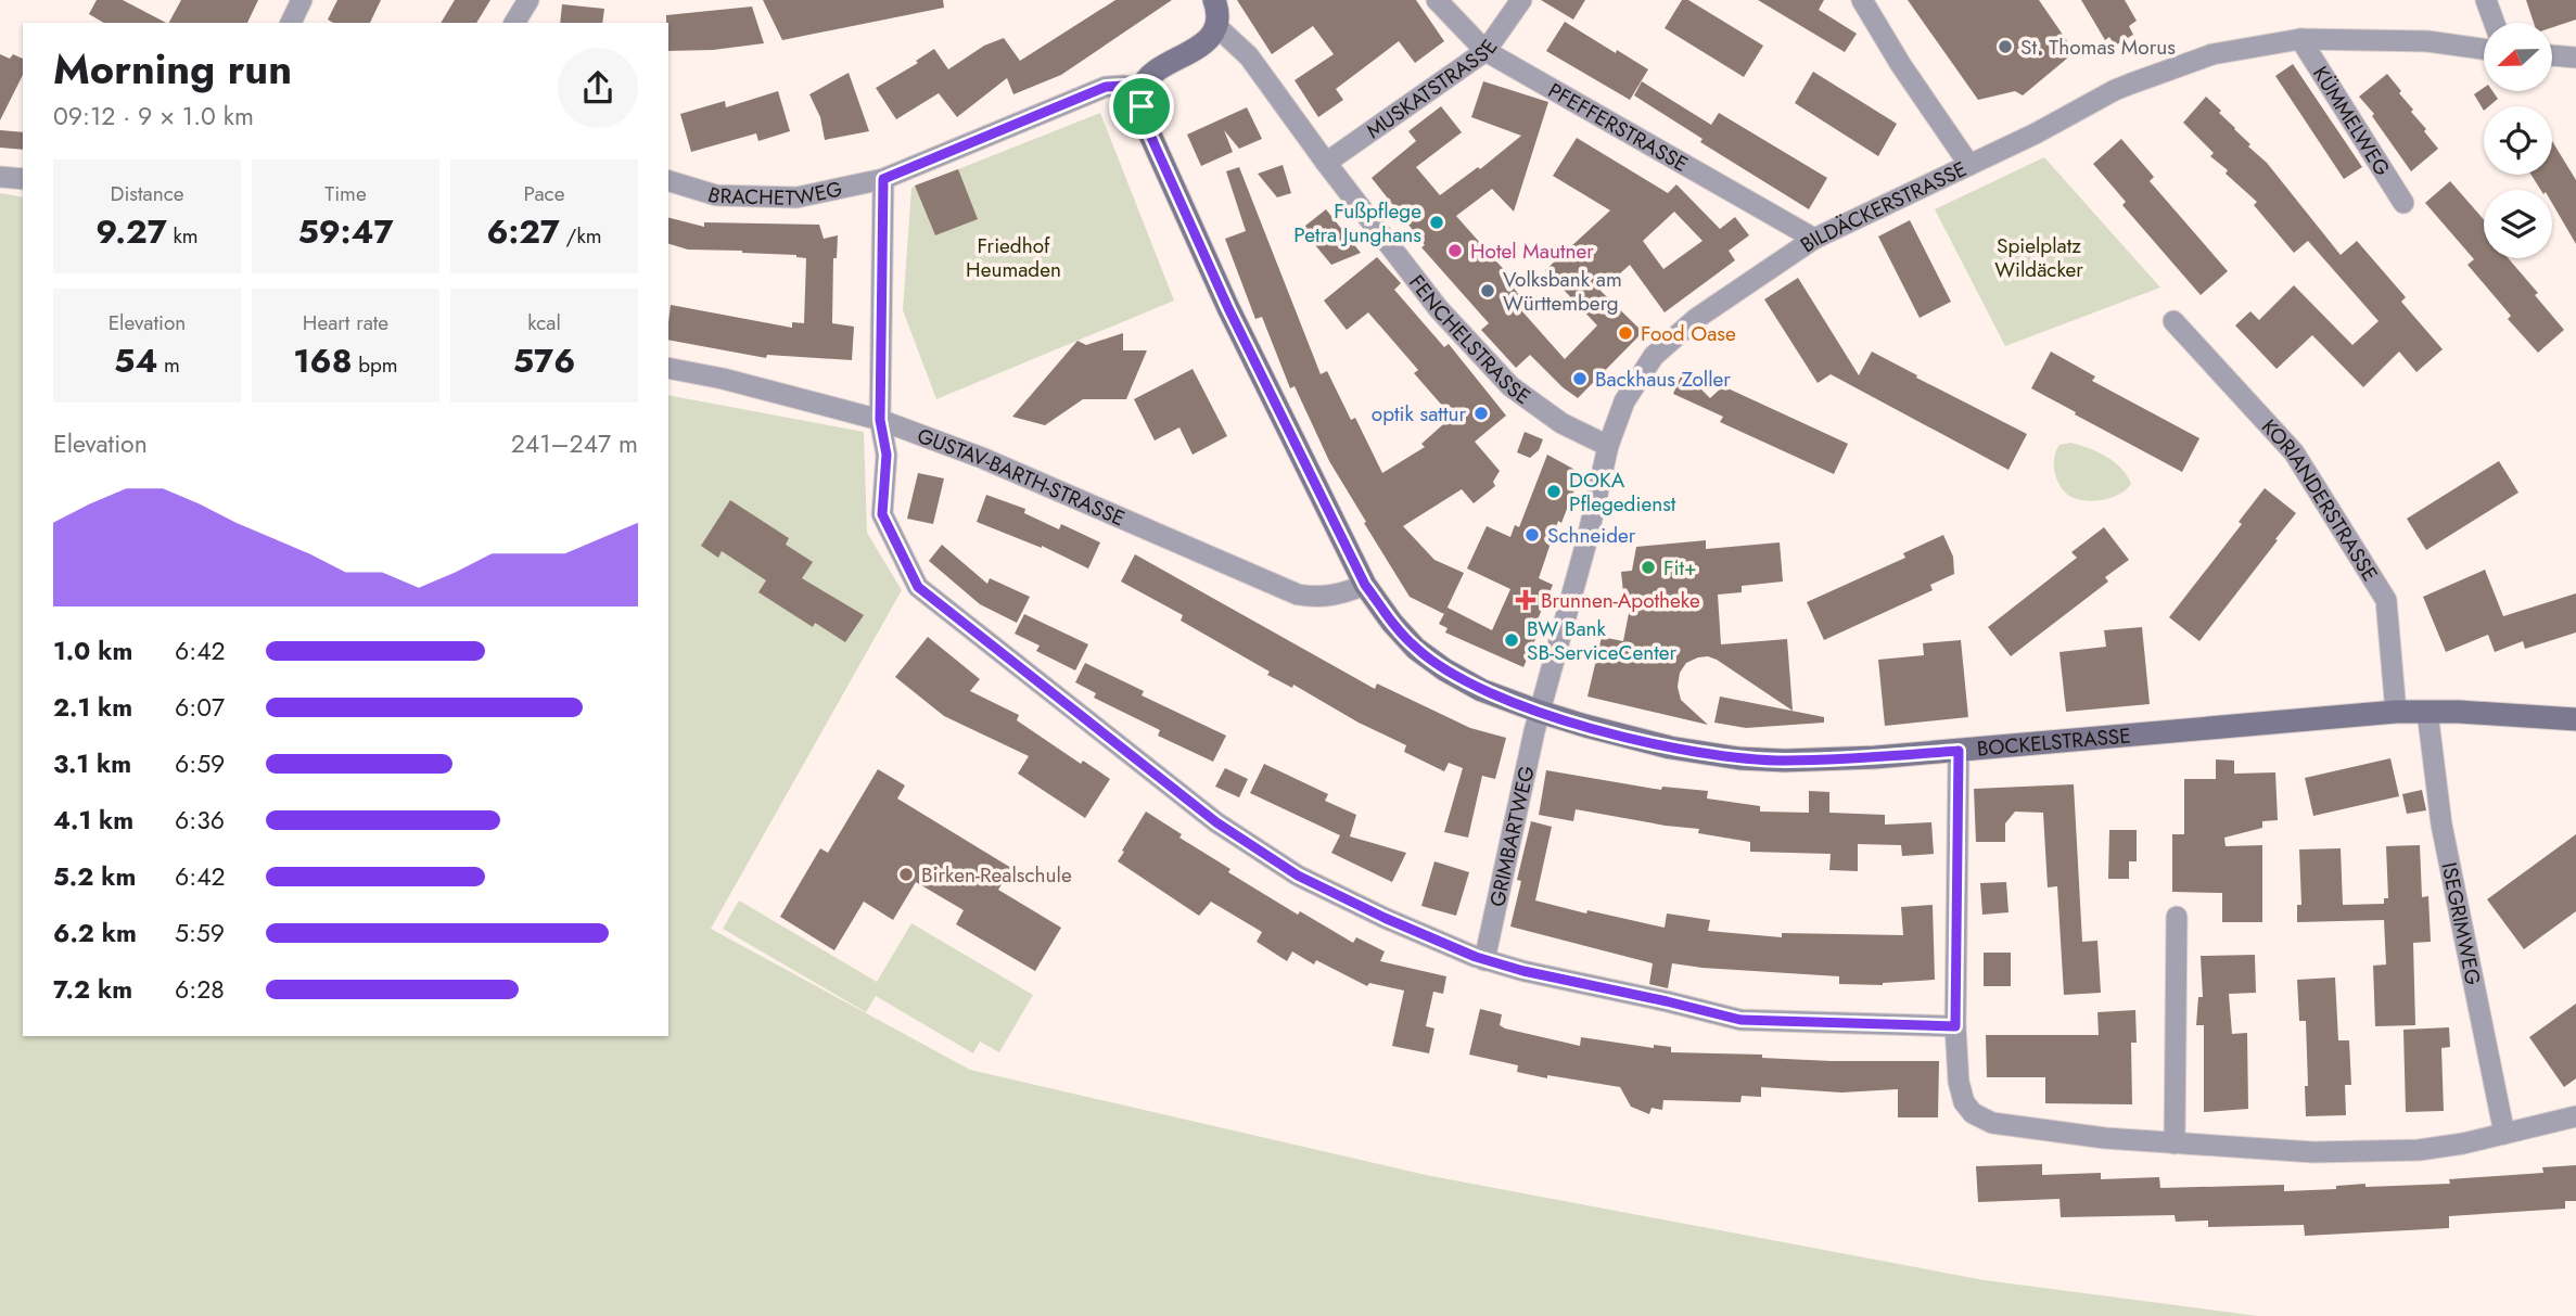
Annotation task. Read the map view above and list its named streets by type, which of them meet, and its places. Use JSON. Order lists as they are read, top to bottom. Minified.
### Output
{"streets":{"street":["MUSKATSTRASSE","KÜMMELWEG","PFEFFERSTRASSE","BRACHETWEG","BILDÄCKERSTRASSE","FENCHELSTRASSE","GUSTAV-BARTH-STRASSE","KORIANDERSTRASSE","BOCKELSTRASSE","GRIMBARTWEG","ISEGRIMWEG"]},"crossings":[["MUSKATSTRASSE","PFEFFERSTRASSE"],["MUSKATSTRASSE","FENCHELSTRASSE"],["KÜMMELWEG","BILDÄCKERSTRASSE"],["PFEFFERSTRASSE","BILDÄCKERSTRASSE"],["BRACHETWEG","BOCKELSTRASSE"],["BILDÄCKERSTRASSE","FENCHELSTRASSE"],["BILDÄCKERSTRASSE","BOCKELSTRASSE"],["BILDÄCKERSTRASSE","GRIMBARTWEG"],["GUSTAV-BARTH-STRASSE","BOCKELSTRASSE"],["KORIANDERSTRASSE","BOCKELSTRASSE"],["BOCKELSTRASSE","GRIMBARTWEG"],["BOCKELSTRASSE","ISEGRIMWEG"]],"parks":["Friedhof Heumaden","Spielplatz Wildäcker"],"places":{"other":["St. Thomas Morus","Fußpflege Petra Junghans","Hotel Mautner","Volksbank am Württemberg","Food Oase","Backhaus Zoller","optik sattur","DOKA Pflegedienst","Schneider","Fit+","BW Bank SB-ServiceCenter","Birken-Realschule"],"health":["Brunnen-Apotheke"]},"north":"left","page":{"heading":["Morning run","09:12 · 9 × 1.0 km"],"stats":[["Distance","9.27 km"],["Time","59:47"],["Pace","6:27 /km"],["Elevation","54 m"],["Heart rate","168 bpm"],["kcal","576"]],"chart":["Elevation","241–247 m"],"list":[{"name":"1.0 km","note":"6:42"},{"name":"2.1 km","note":"6:07"},{"name":"3.1 km","note":"6:59"},{"name":"4.1 km","note":"6:36"},{"name":"5.2 km","note":"6:42"},{"name":"6.2 km","note":"5:59"},{"name":"7.2 km","note":"6:28"}]}}
